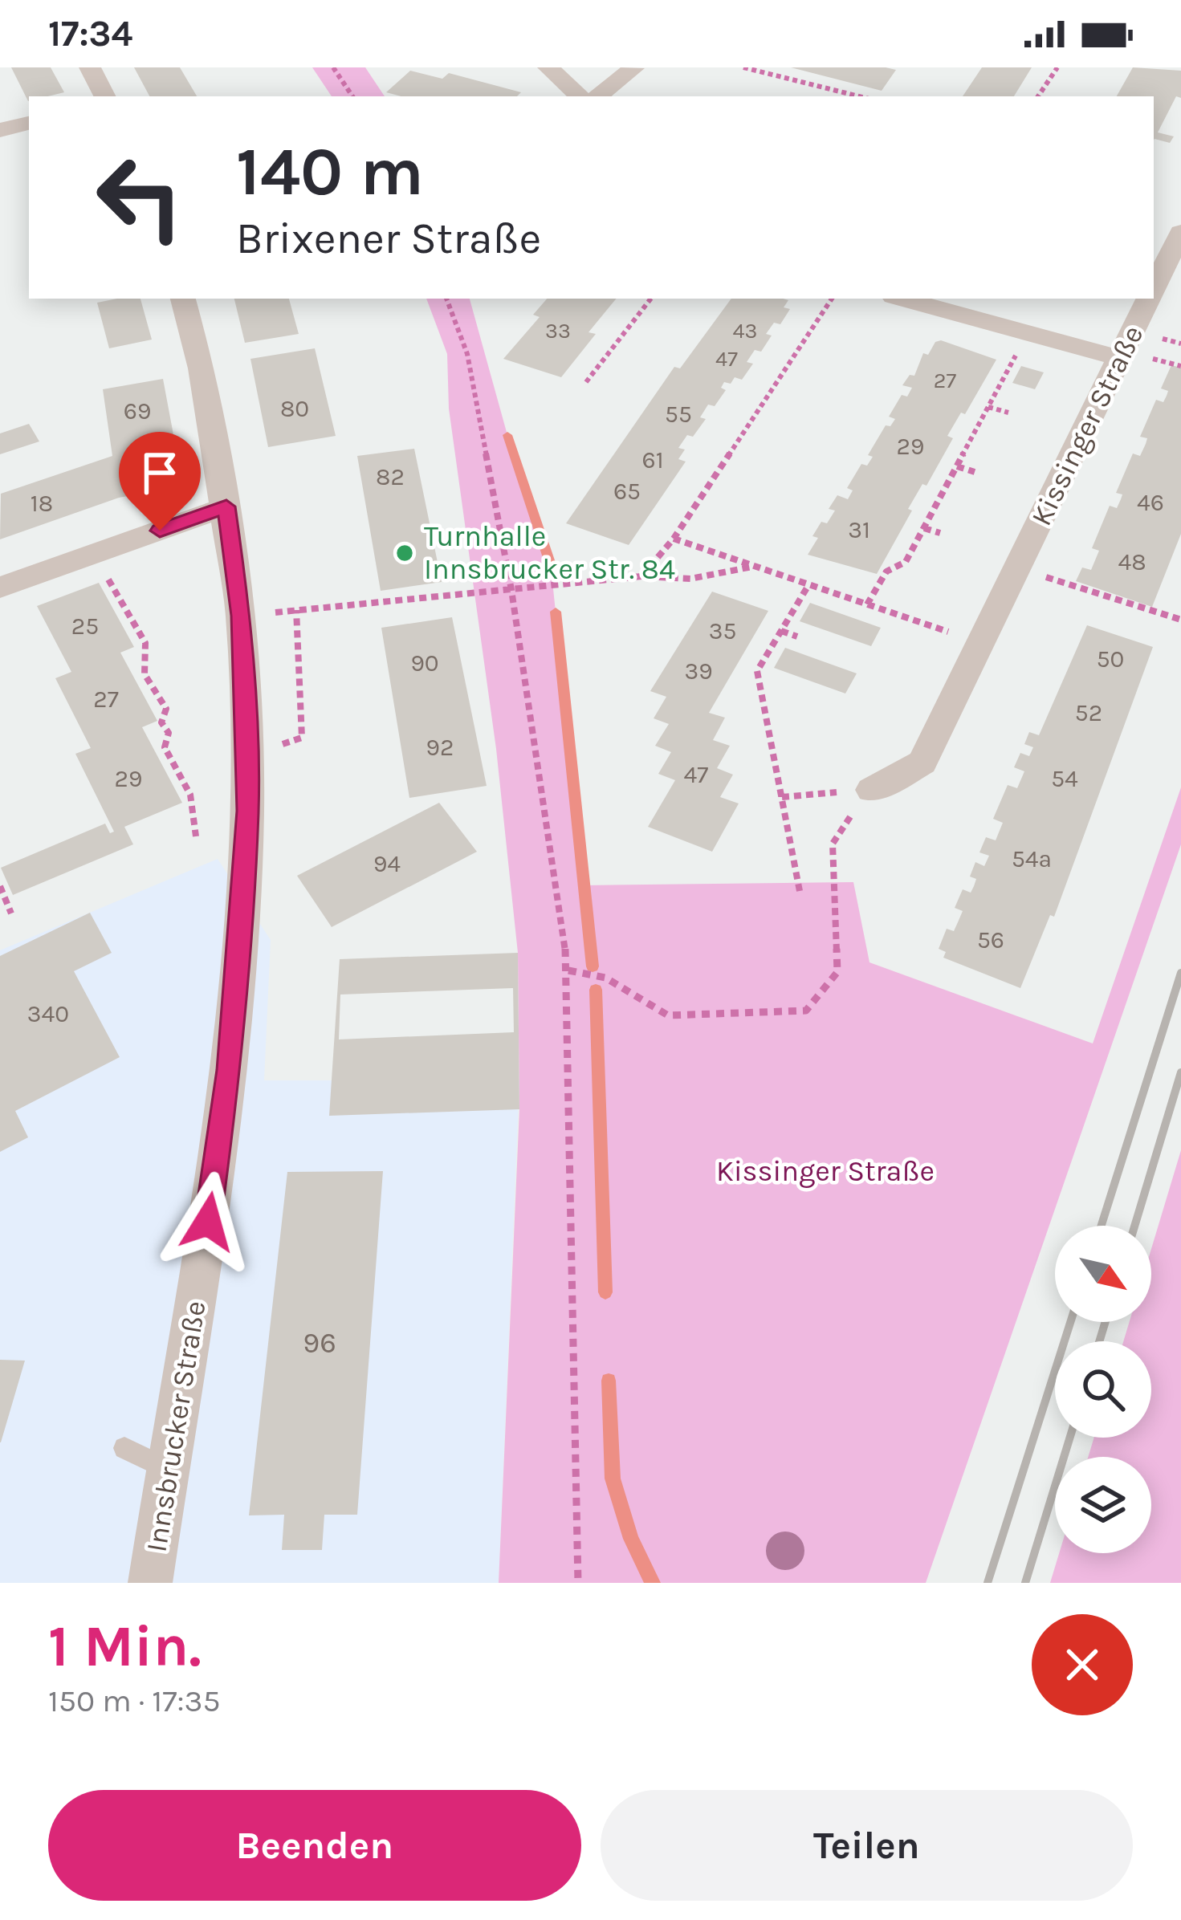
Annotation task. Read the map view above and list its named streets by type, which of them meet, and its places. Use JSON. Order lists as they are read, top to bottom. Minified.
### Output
{"streets":{"street":["Kissinger Straße","Innsbrucker Straße"]},"parks":["Kissinger Straße"],"places":["Turnhalle Innsbrucker Str. 84"],"house_numbers":["33","43","47","27","80","69","55","29","61","82","65","46","18","31","48","25","35","50","90","39","27","52","92","47","29","54","54a","94","56","340","96"],"north":"bottom right","page":{"status":"17:34","turn":["140 m","Brixener Straße"],"heading":["1 Min.","150 m · 17:35"],"buttons":["Beenden","Teilen"]}}
